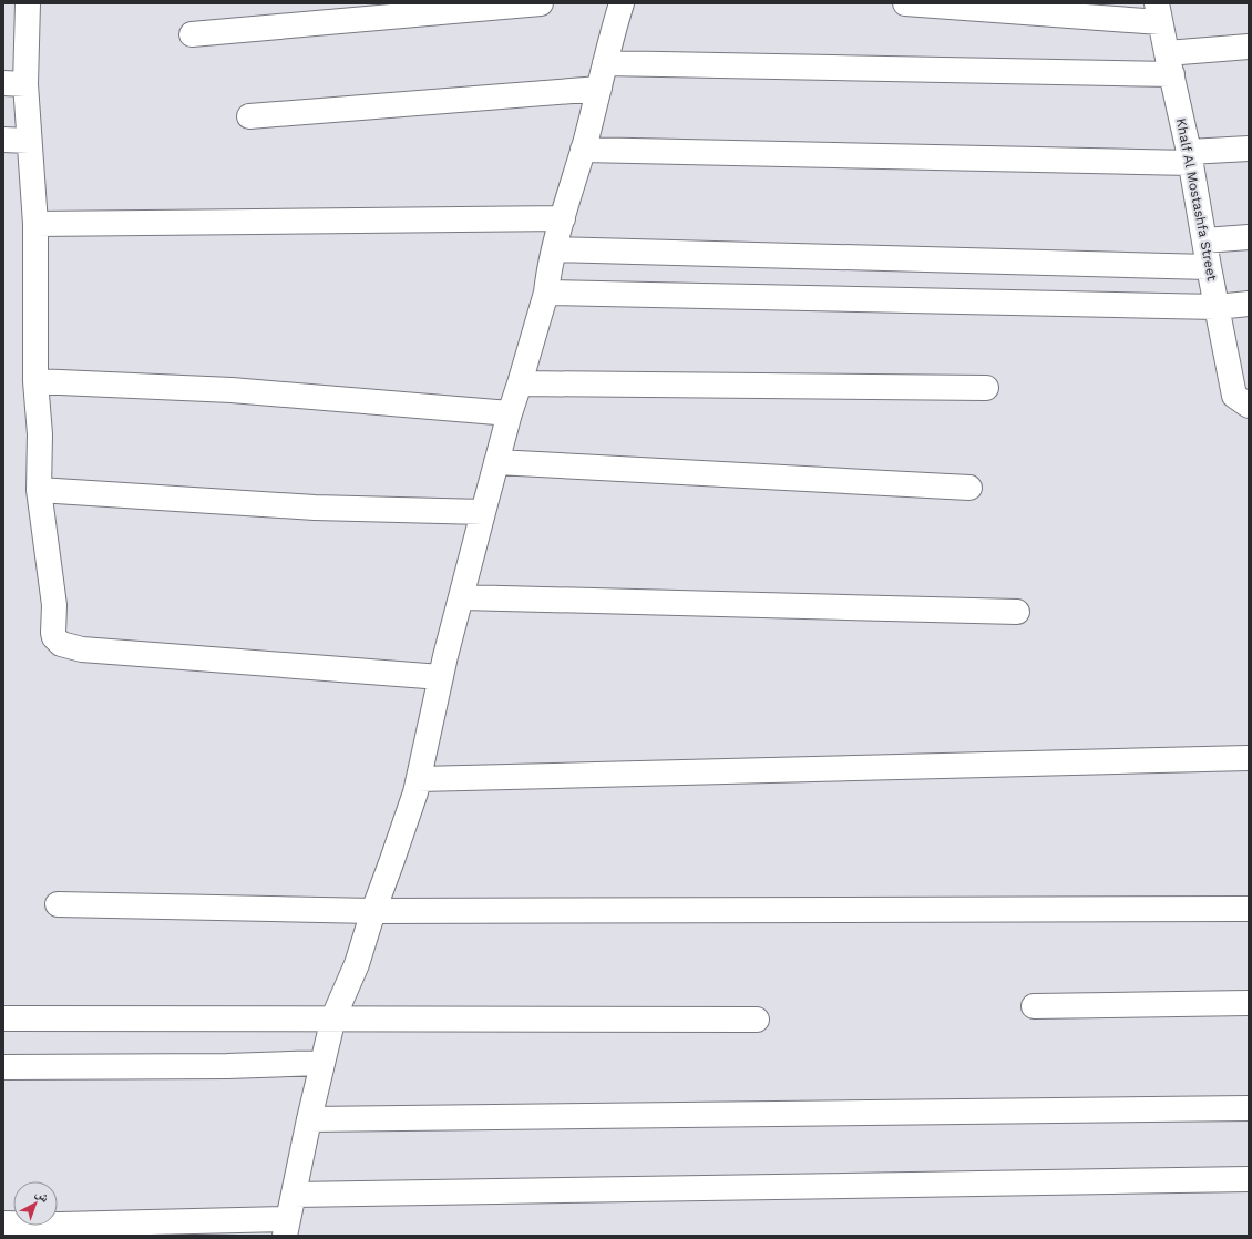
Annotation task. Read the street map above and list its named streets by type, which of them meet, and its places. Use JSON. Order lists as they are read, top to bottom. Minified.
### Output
{"streets":{"street":["Khalf Al Mostashfa Street"]},"north":"top right"}
